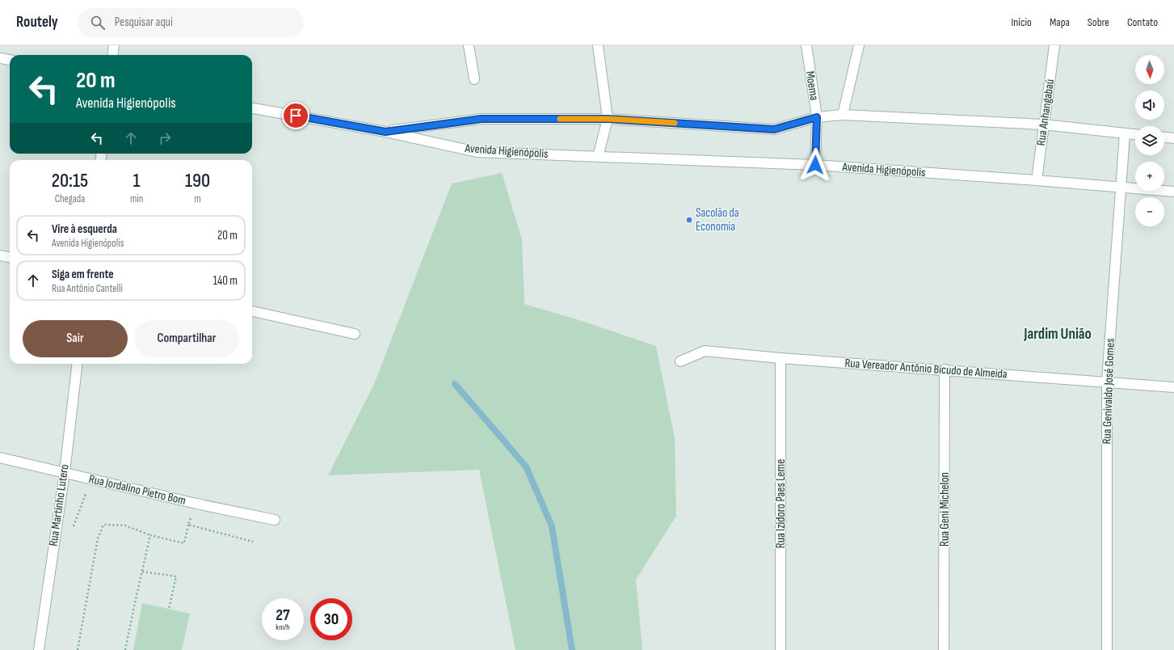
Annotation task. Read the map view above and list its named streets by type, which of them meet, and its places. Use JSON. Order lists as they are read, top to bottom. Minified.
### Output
{"streets":{"street":["Moema","Rua Anhangabaú","Avenida Higienópolis","Rua Vereador Antônio Bicudo de Almeida","Rua Genivaldo José Gomes","Rua Jordalino Pietro Bom","Rua Izidoro Paes Leme","Rua Martinho Lutero","Rua Geni Michelon"]},"crossings":[["Moema","Avenida Higienópolis"],["Rua Anhangabaú","Avenida Higienópolis"],["Avenida Higienópolis","Rua Genivaldo José Gomes"],["Rua Vereador Antônio Bicudo de Almeida","Rua Genivaldo José Gomes"],["Rua Vereador Antônio Bicudo de Almeida","Rua Izidoro Paes Leme"],["Rua Vereador Antônio Bicudo de Almeida","Rua Geni Michelon"],["Rua Jordalino Pietro Bom","Rua Martinho Lutero"]],"districts":["Jardim União"],"places":["Sacolão da Economia"],"north":"bottom","page":{"header":"Routely","search":"Pesquisar aqui","nav":["Início","Mapa","Sobre","Contato"],"map_buttons":["+","−"],"turn":["20 m","Avenida Higienópolis"],"eta":["20:15","Chegada","1","min","190","m"],"list":[{"name":"Vire à esquerda","note":"Avenida Higienópolis","value":"20 m"},{"name":"Siga em frente","note":"Rua Antônio Cantelli","value":"140 m"}],"buttons":["Sair","Compartilhar"],"speed":"27 km/h","limit":"30"}}
